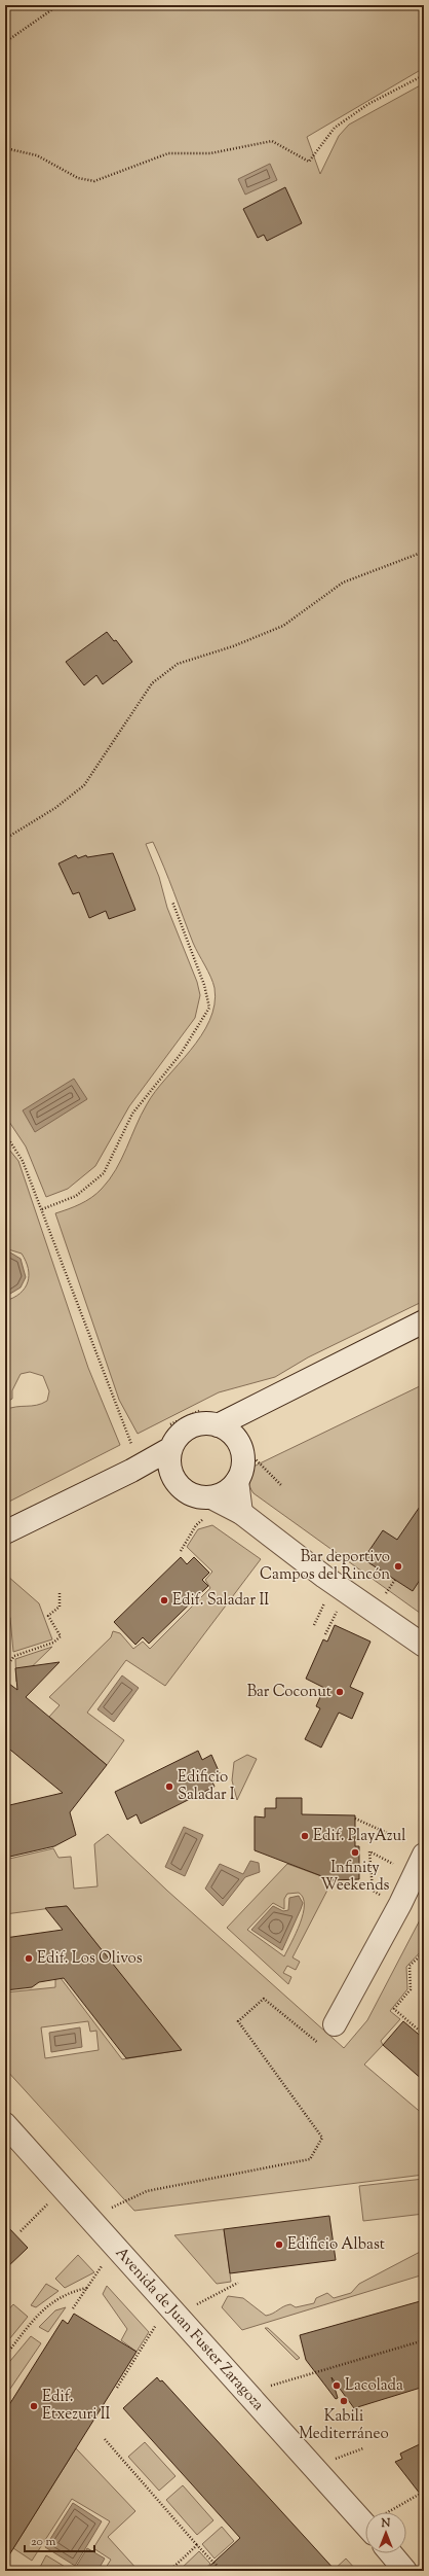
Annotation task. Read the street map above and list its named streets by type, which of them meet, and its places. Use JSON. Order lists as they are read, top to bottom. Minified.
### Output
{"streets":{"street":["Avenida de Juan Fuster Zaragoza"]},"places":["Bar deportivo Campos del Rincón","Edif. Saladar II","Bar Coconut","Edificio Saladar I","Edif. PlayAzul","Infinity Weekends","Edif. Los Olivos","Edificio Albast","Lacolada","Kabili Mediterráneo","Edif. Etxezuri II"],"scale_bar":"20 m","north":"top"}
